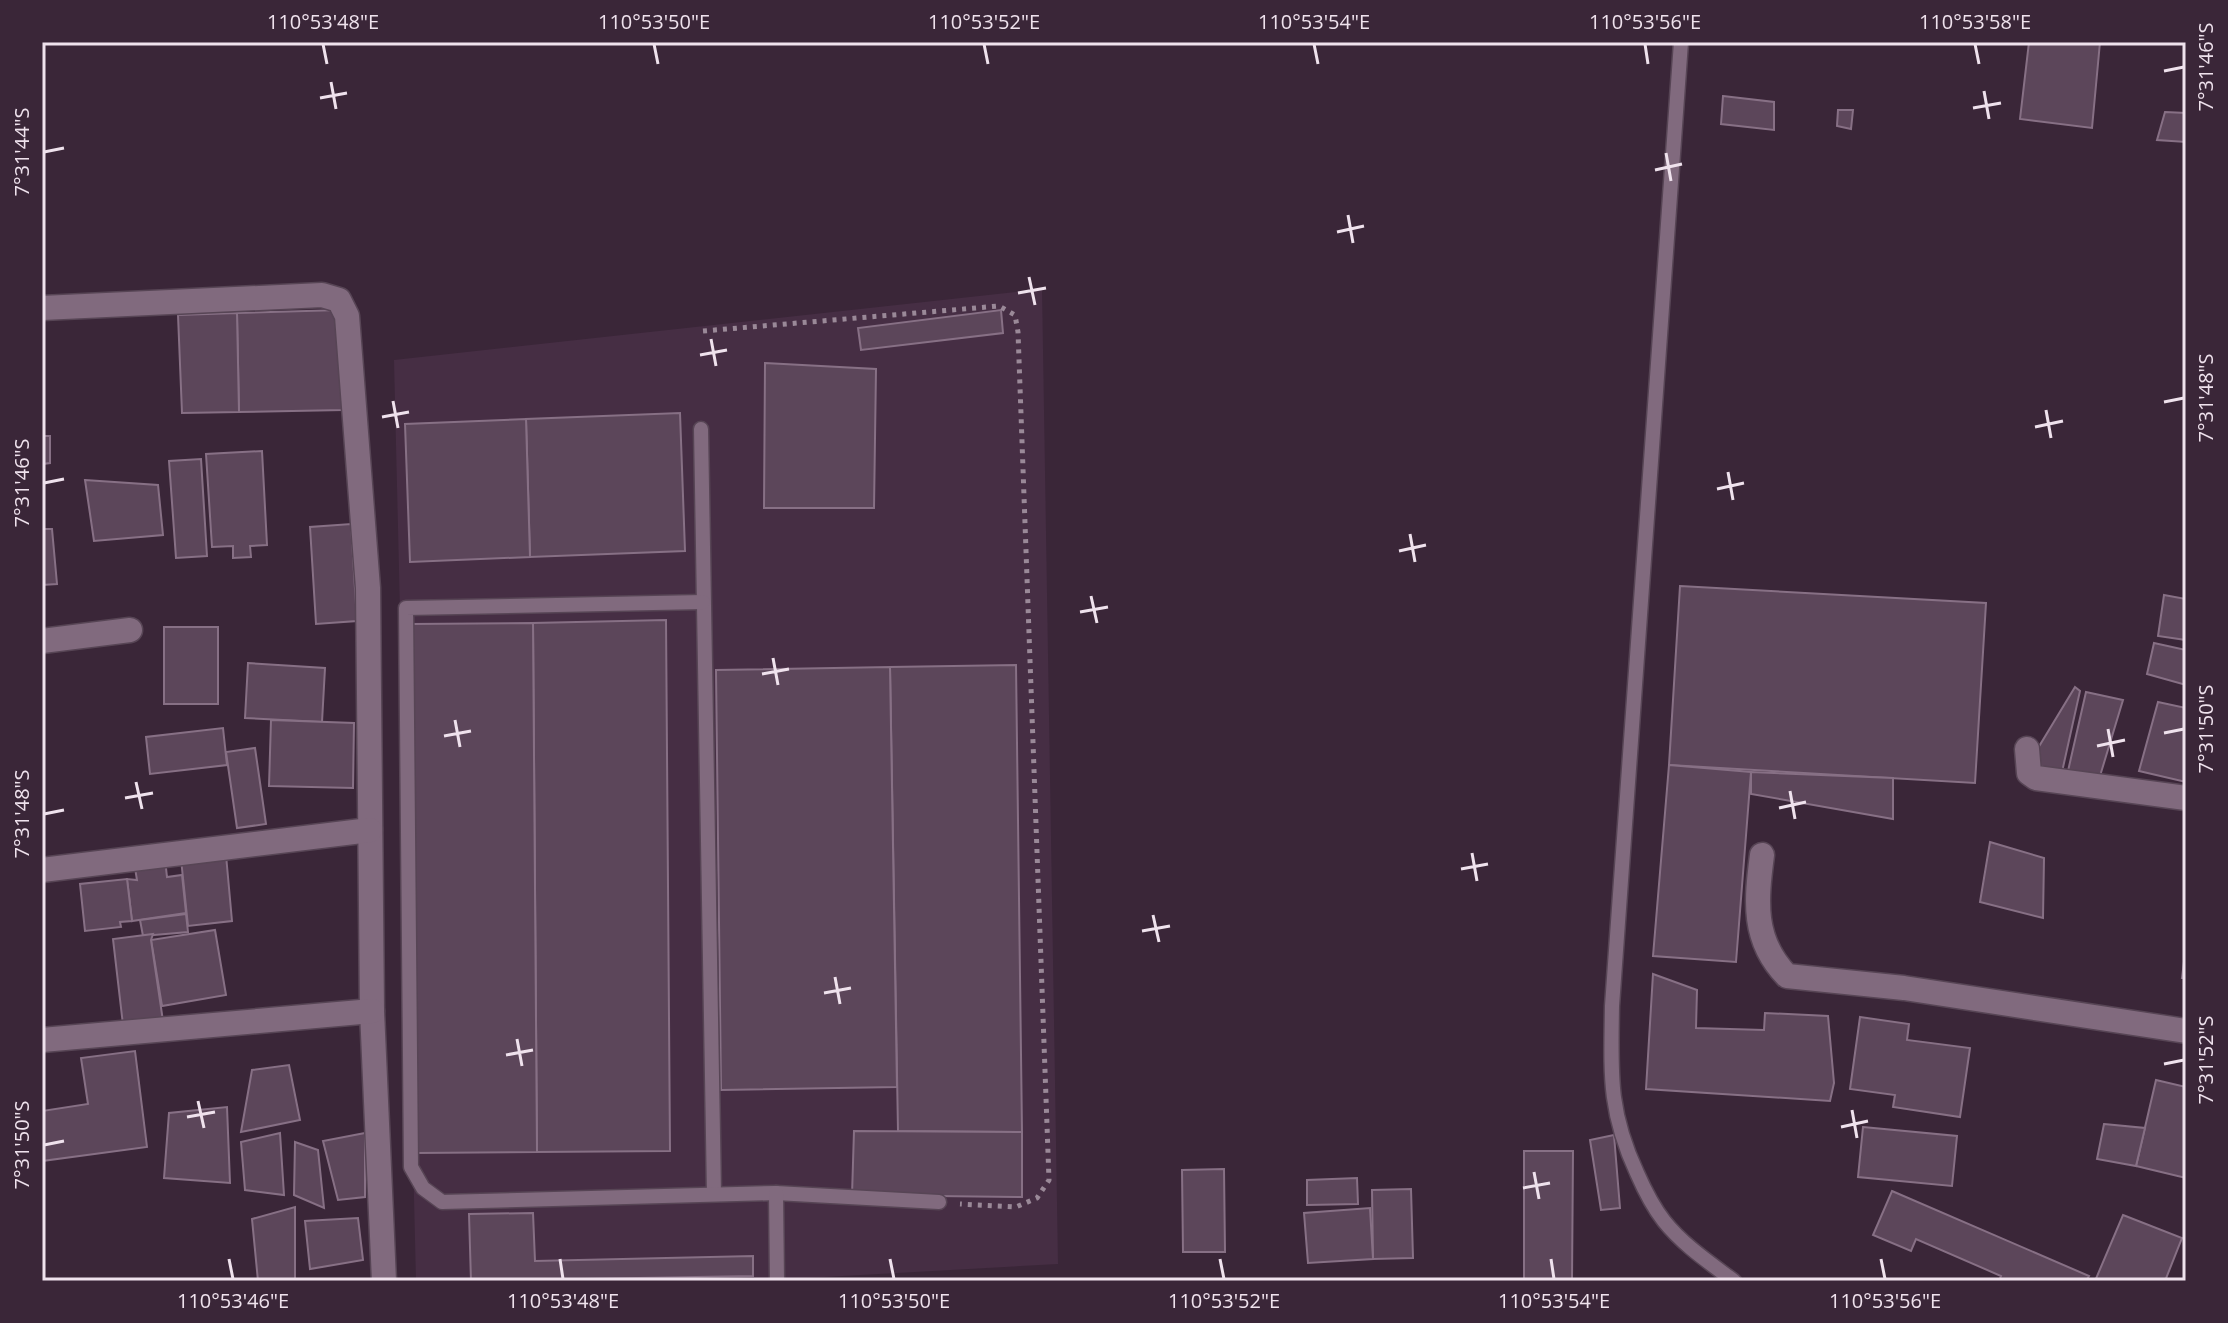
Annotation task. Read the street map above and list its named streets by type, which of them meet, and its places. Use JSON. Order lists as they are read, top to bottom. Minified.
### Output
{"coordinates":["110°53'48\"E","110°53'50\"E","110°53'52\"E","110°53'54\"E","110°53'56\"E","110°53'58\"E","7°31'46\"S","7°31'44\"S","7°31'48\"S","7°31'50\"S","7°31'52\"S","110°53'46\"E"]}
